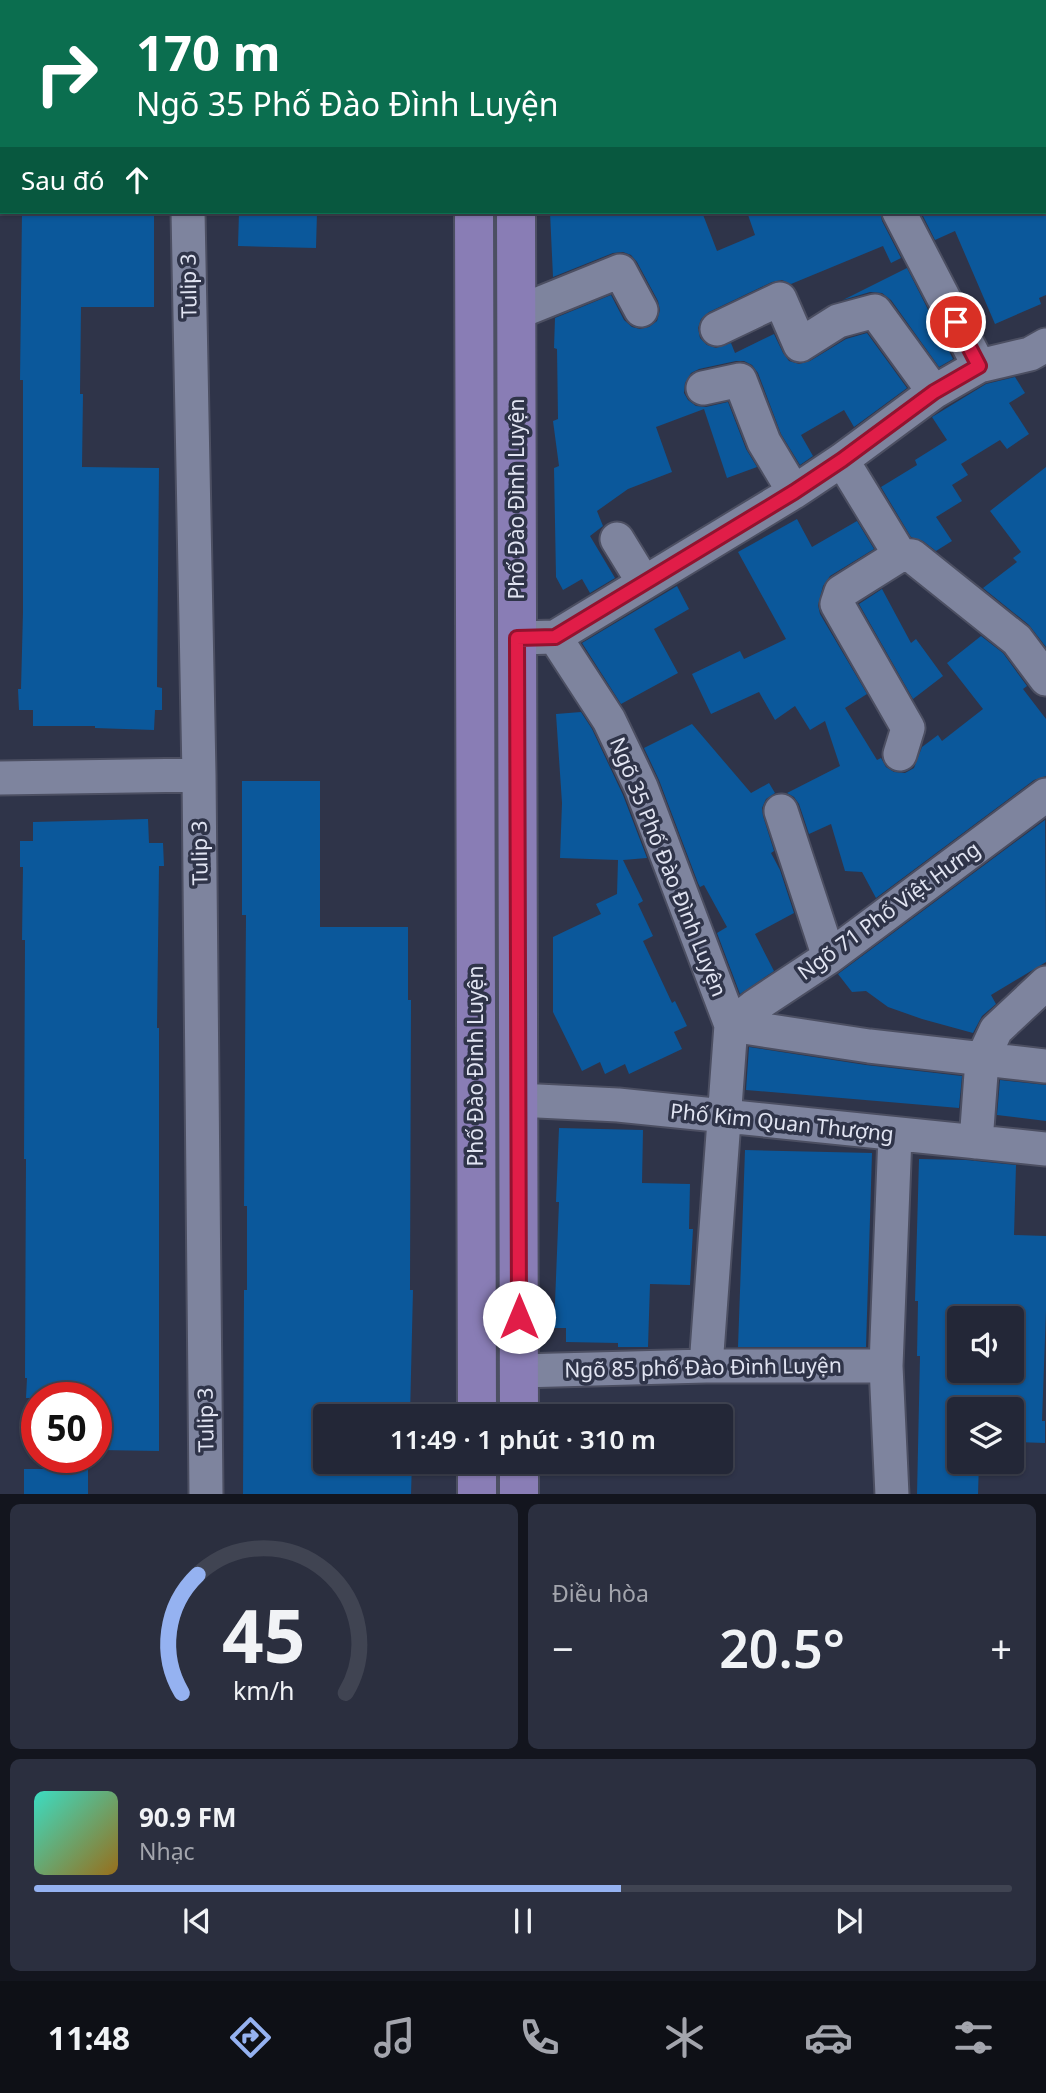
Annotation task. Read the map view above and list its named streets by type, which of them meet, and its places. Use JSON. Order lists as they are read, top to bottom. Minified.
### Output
{"streets":{"main road":["Phố Đào Đình Luyện"],"street":["Tulip 3","Ngõ 35 Phố Đào Đình Luyện","Ngõ 71 Phố Việt Hưng","Phố Kim Quan Thượng","Ngõ 85 phố Đào Đình Luyện"]},"crossings":[["Phố Đào Đình Luyện","Phố Kim Quan Thượng"],["Phố Đào Đình Luyện","Ngõ 85 phố Đào Đình Luyện"],["Ngõ 35 Phố Đào Đình Luyện","Ngõ 71 Phố Việt Hưng"]],"page":{"turn":["170 m","Ngõ 35 Phố Đào Đình Luyện"],"then":"Sau đó","limit":"50","trip":"11:49 · 1 phút · 310 m","tile":"Điều hòa","heat":["−","20.5°","+"],"song":["90.9 FM","Nhạc"],"tabs":"11:48","gauge":["45","km/h"]}}
